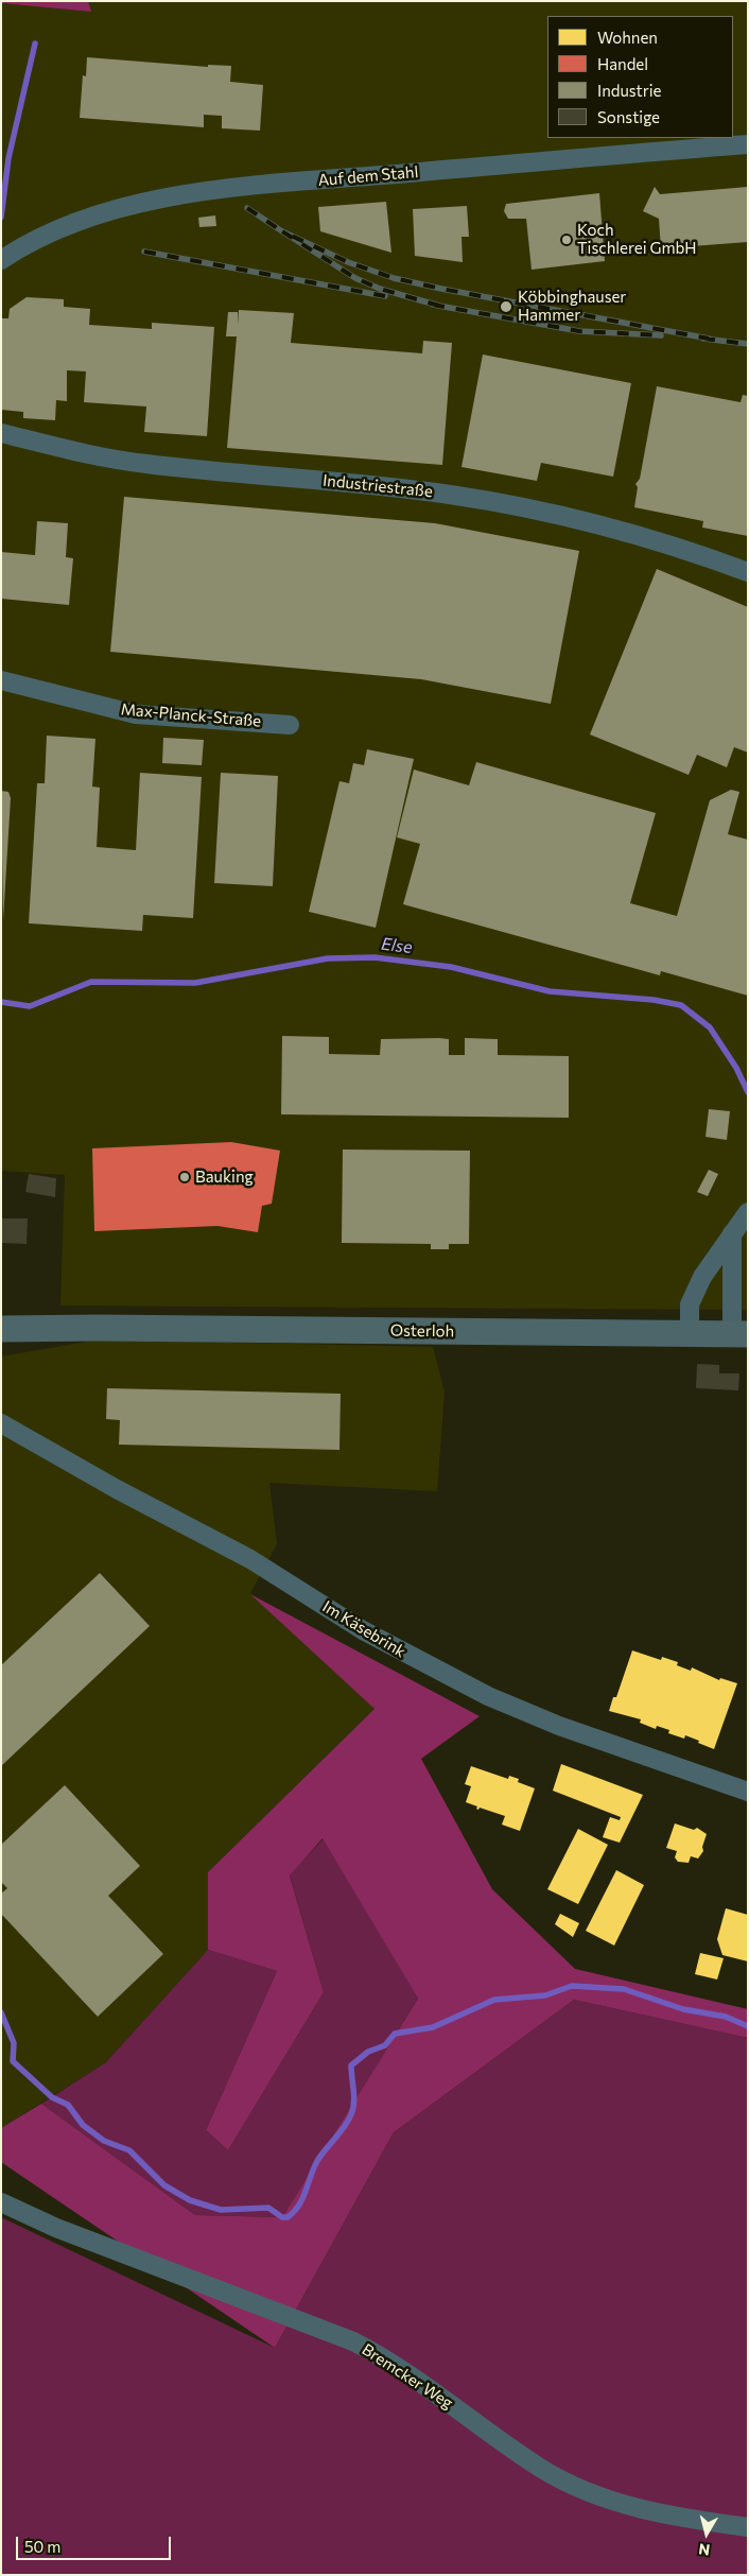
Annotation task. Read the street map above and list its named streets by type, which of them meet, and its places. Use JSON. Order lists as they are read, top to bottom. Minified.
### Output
{"streets":{"main road":["Osterloh"],"street":["Auf dem Stahl","Industriestraße","Max-Planck-Straße","Im Käsebrink","Bremcker Weg"]},"water":["Else"],"places":["Koch Tischlerei GmbH","Köbbinghauser Hammer","Bauking"],"legend":["Wohnen","Handel","Industrie","Sonstige"],"scale_bar":"50 m","north":"bottom"}
